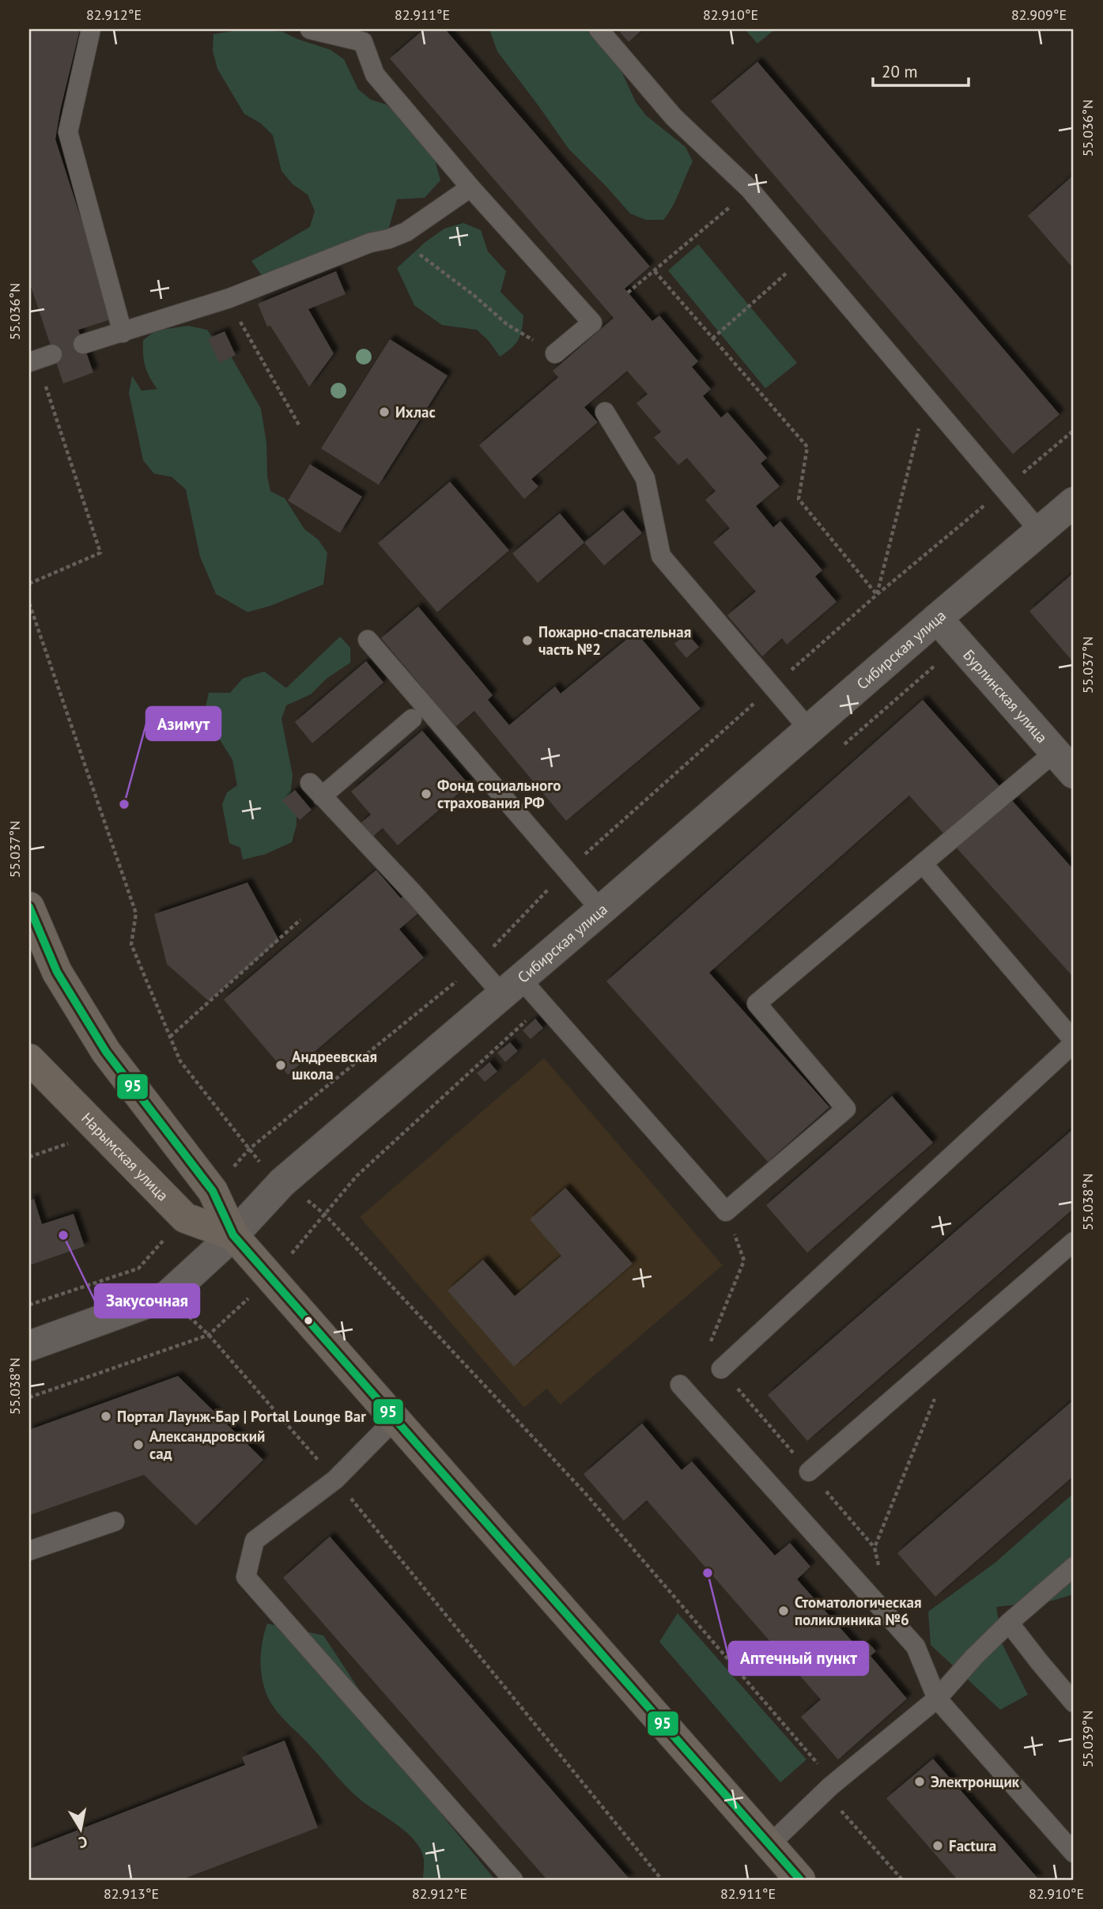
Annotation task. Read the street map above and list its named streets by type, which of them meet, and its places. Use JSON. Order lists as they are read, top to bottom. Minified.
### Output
{"streets":{"main road":["Нарымская улица"],"street":["Сибирская улица","Бурлинская улица"]},"crossings":[["Сибирская улица","Бурлинская улица"],["Сибирская улица","Нарымская улица"]],"places":["Ихлас","Пожарно-спасательная часть №2","Фонд социального страхования РФ","Азимут","Андреевская школа","Закусочная","Портал Лаунж-Бар | Portal Lounge Bar","Александровский сад","Аптечный пункт","Стоматологическая поликлиника №6","Электронщик","Factura"],"lines":["transit line 95"],"scale_bar":"20 m","north":"bottom","coordinates":["82.912°E","82.911°E","82.910°E","82.909°E","55.036°N","55.037°N","55.038°N","55.039°N","82.913°E"]}
